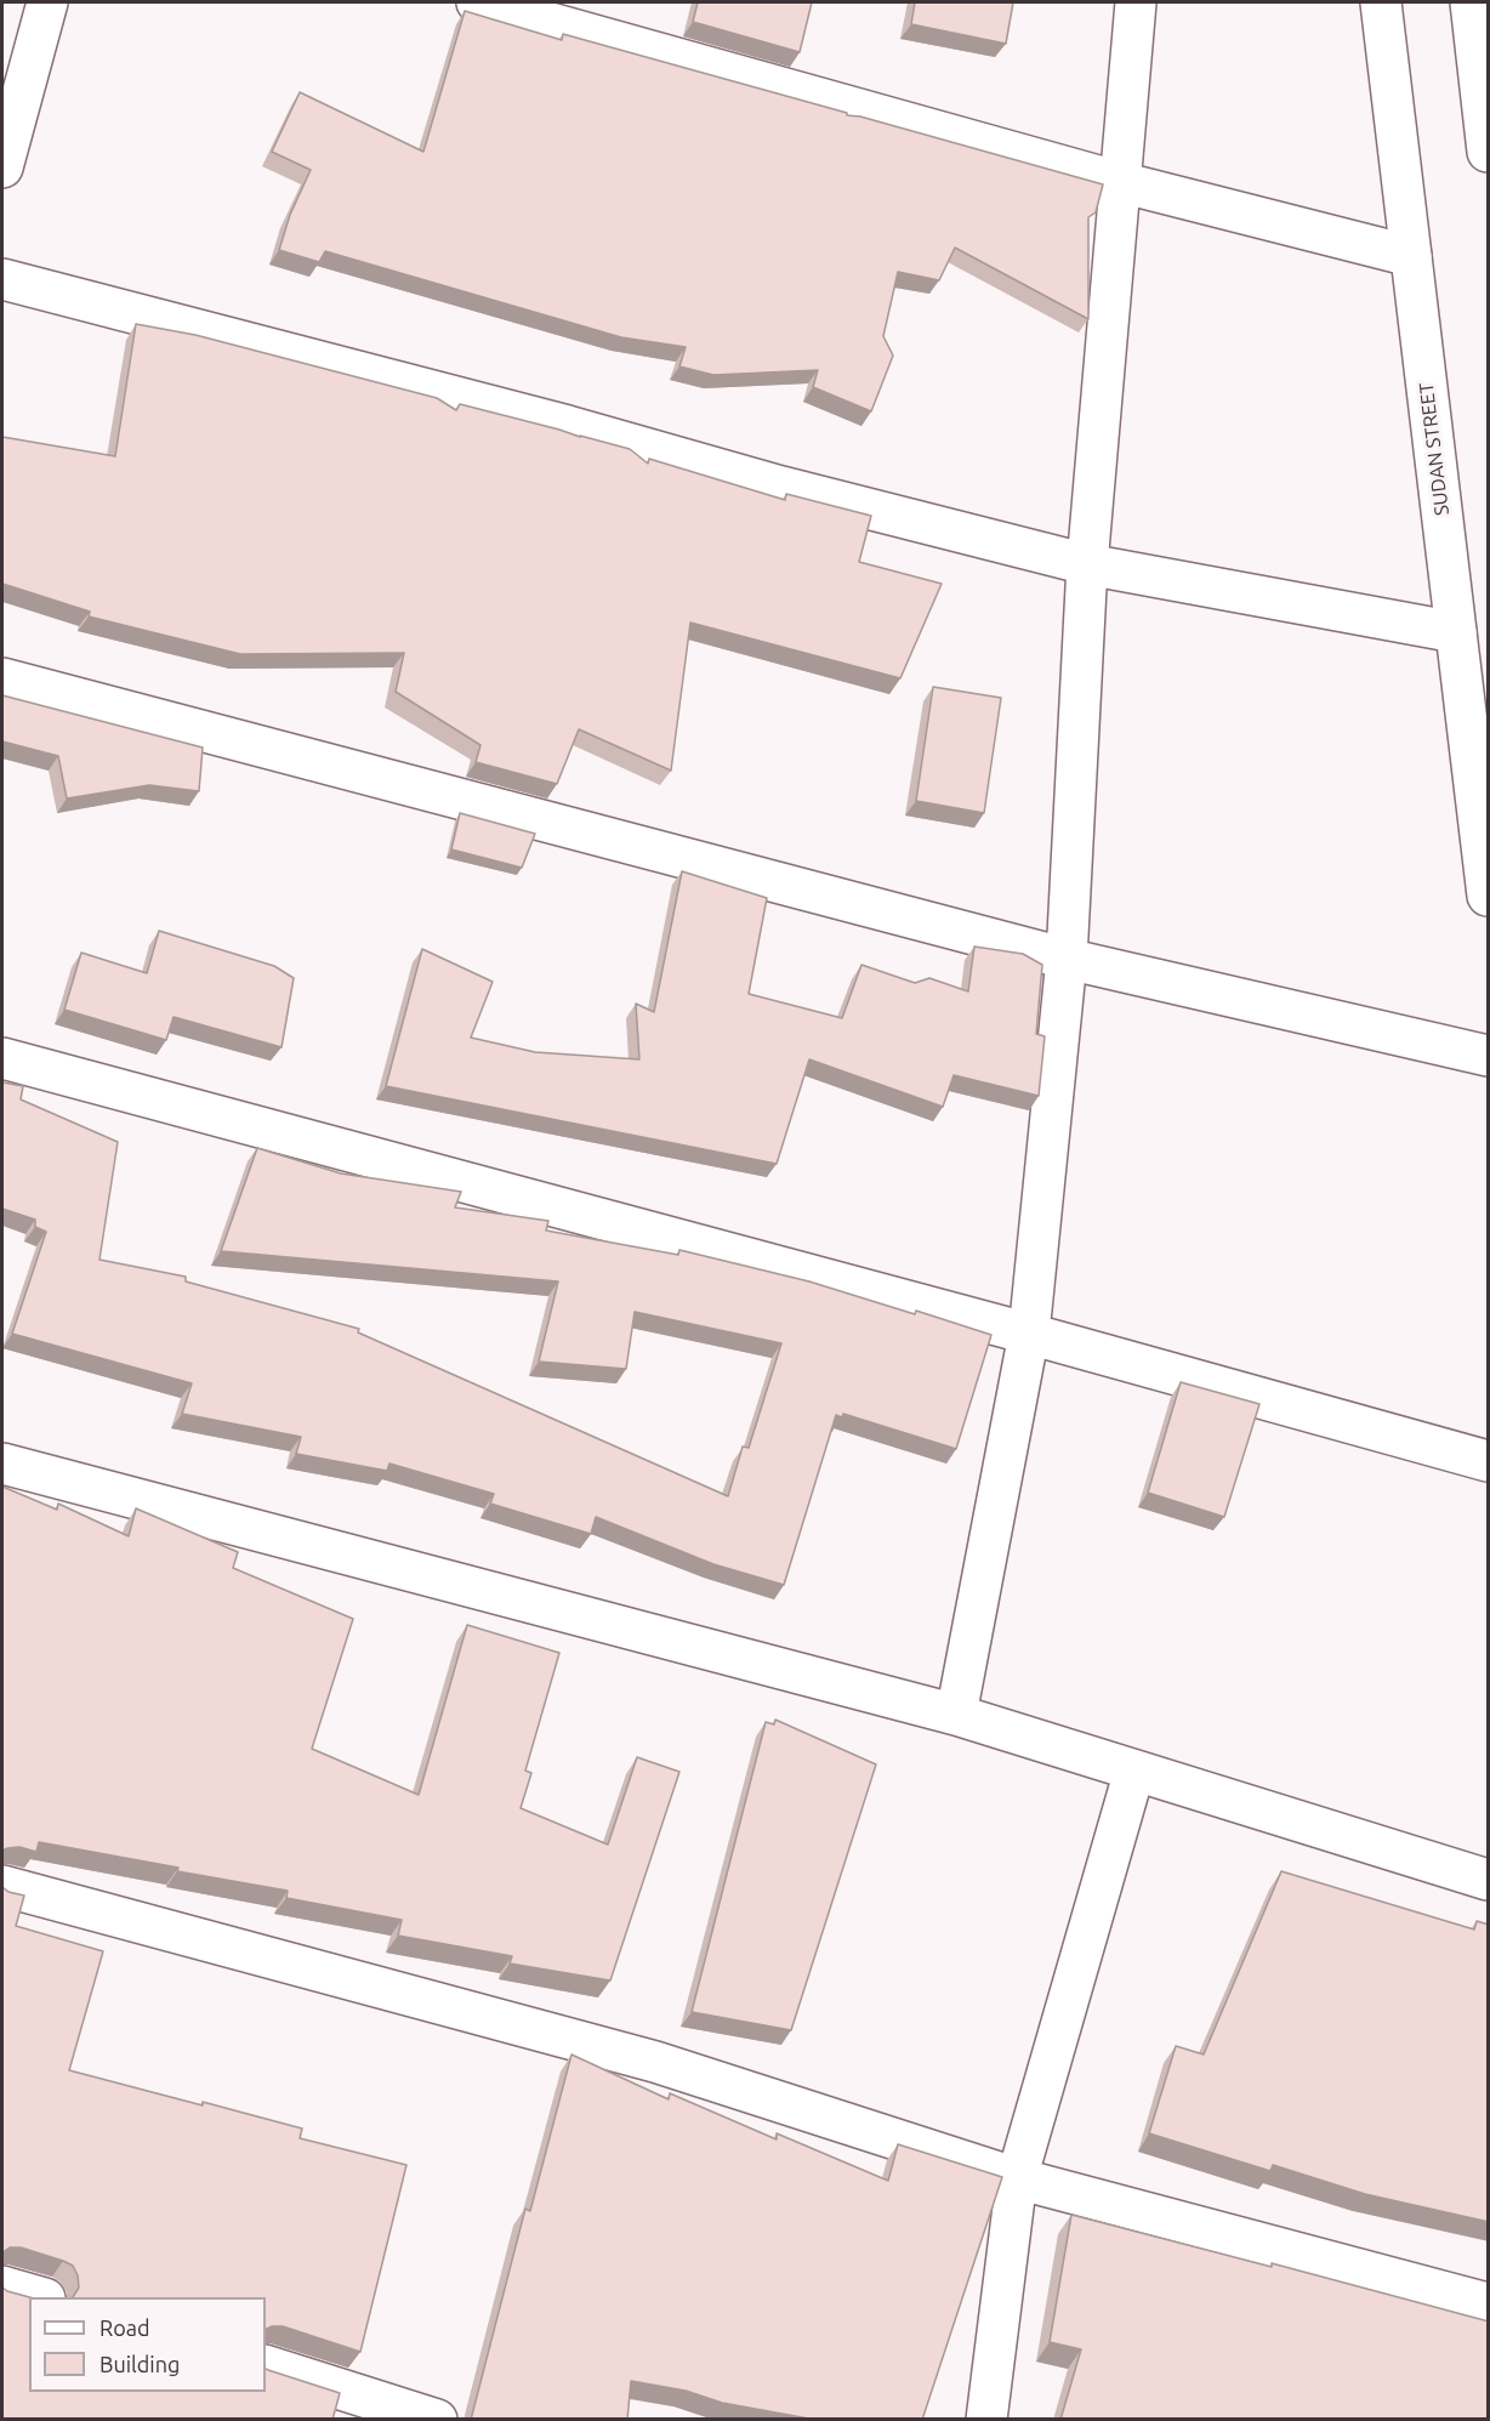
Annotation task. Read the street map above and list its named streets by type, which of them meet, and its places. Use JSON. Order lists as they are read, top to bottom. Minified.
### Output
{"streets":{"street":["SUDAN STREET"]},"legend":["Road","Building"]}
